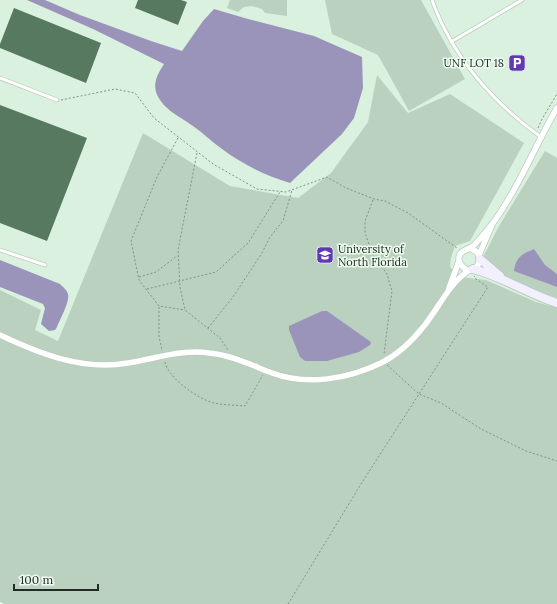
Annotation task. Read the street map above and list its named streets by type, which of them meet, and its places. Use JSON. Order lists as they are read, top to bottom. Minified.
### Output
{"places":{"parking":["UNF LOT 18"],"school or university":["University of North Florida"]},"scale_bar":"100 m"}
